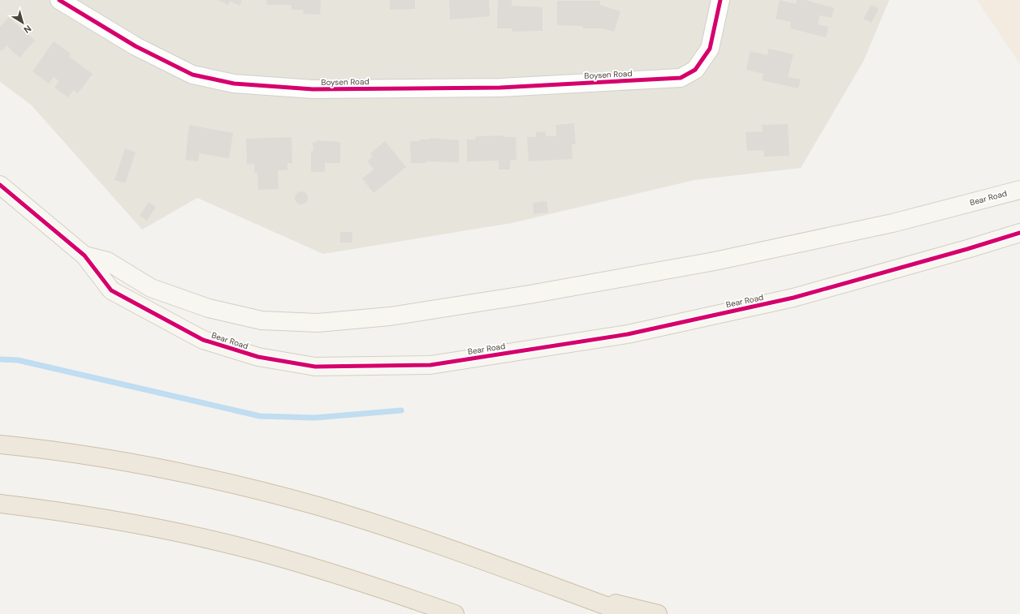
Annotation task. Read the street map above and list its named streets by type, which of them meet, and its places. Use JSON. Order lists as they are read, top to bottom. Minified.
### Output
{"streets":{"street":["Boysen Road","Bear Road"]},"north":"bottom right"}
